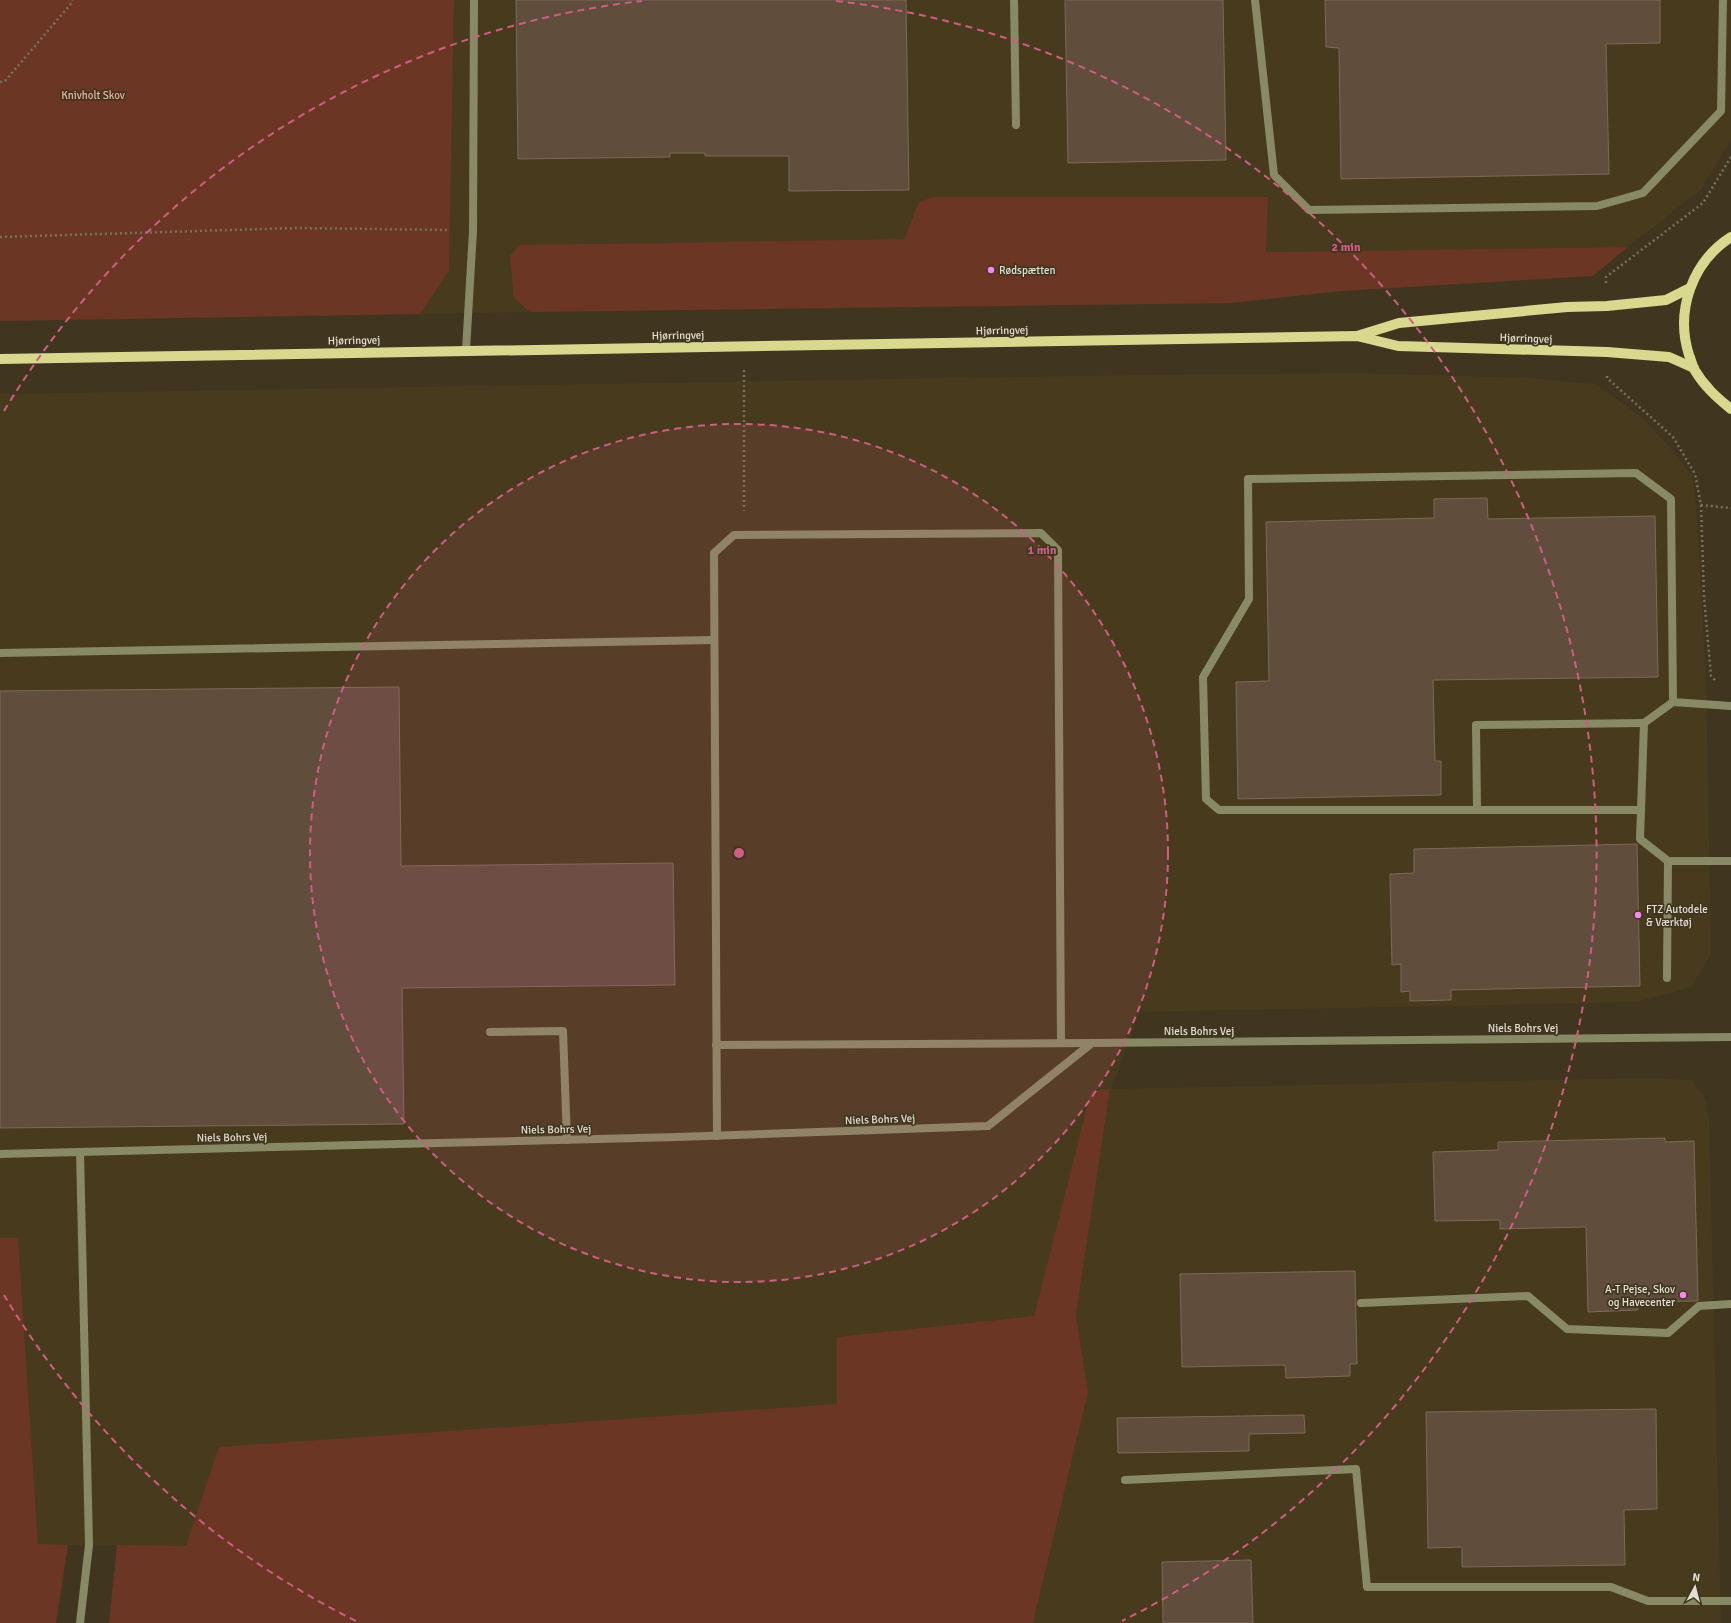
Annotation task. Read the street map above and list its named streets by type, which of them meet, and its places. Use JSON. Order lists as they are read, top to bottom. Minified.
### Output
{"streets":{"main road":["Hjørringvej"],"street":["Niels Bohrs Vej"]},"parks":["Knivholt Skov"],"places":["Rødspætten","FTZ Autodele & Værktøj","A-T Pejse, Skov og Havecenter"],"north":"top","rings":["2 min","1 min"]}
